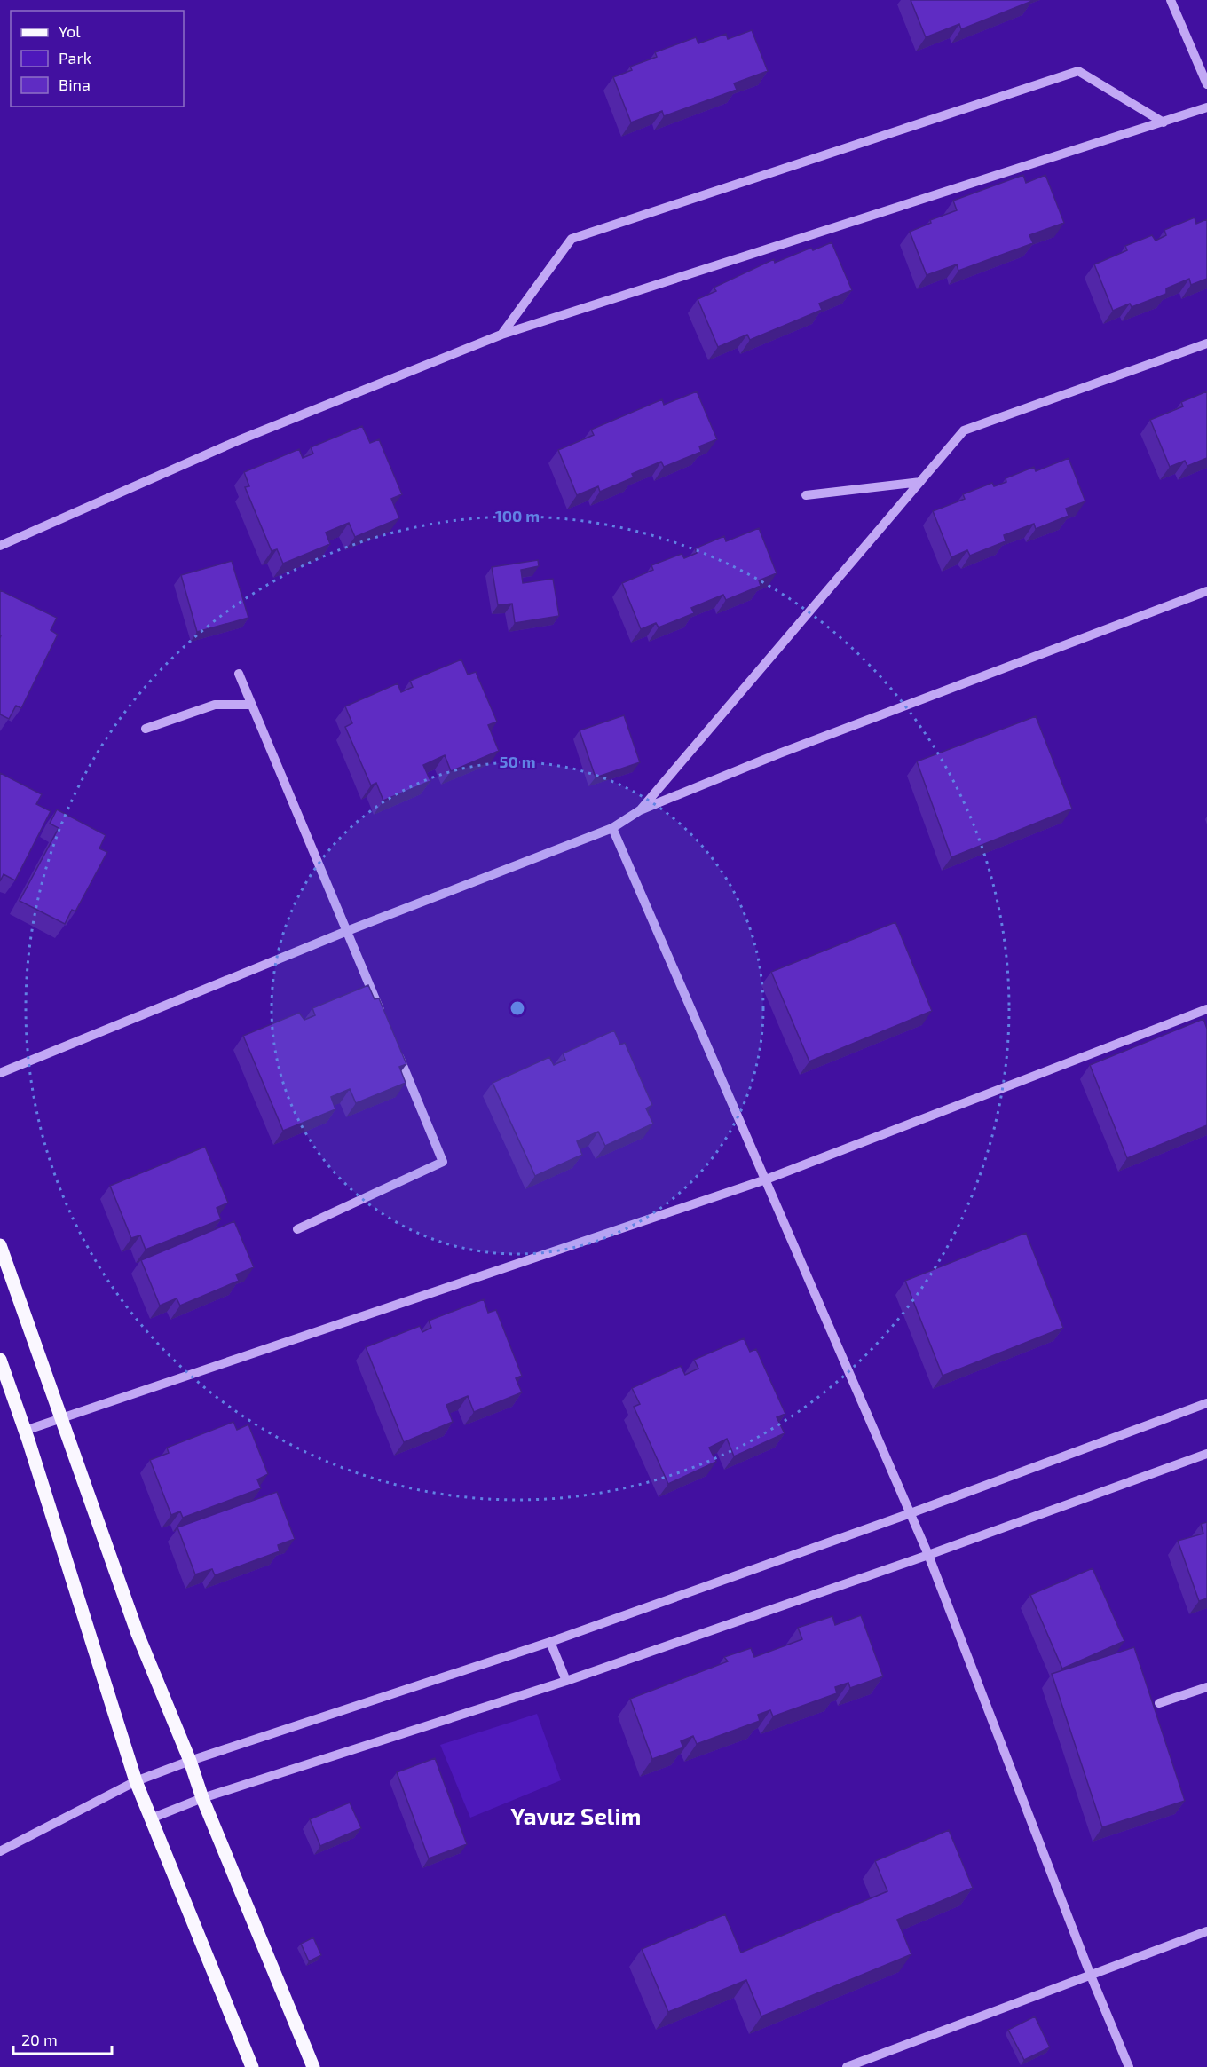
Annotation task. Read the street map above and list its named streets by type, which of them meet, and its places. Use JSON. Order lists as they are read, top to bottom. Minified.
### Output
{"districts":["Yavuz Selim"],"legend":["Yol","Park","Bina"],"scale_bar":"20 m","rings":["100 m","50 m"]}
